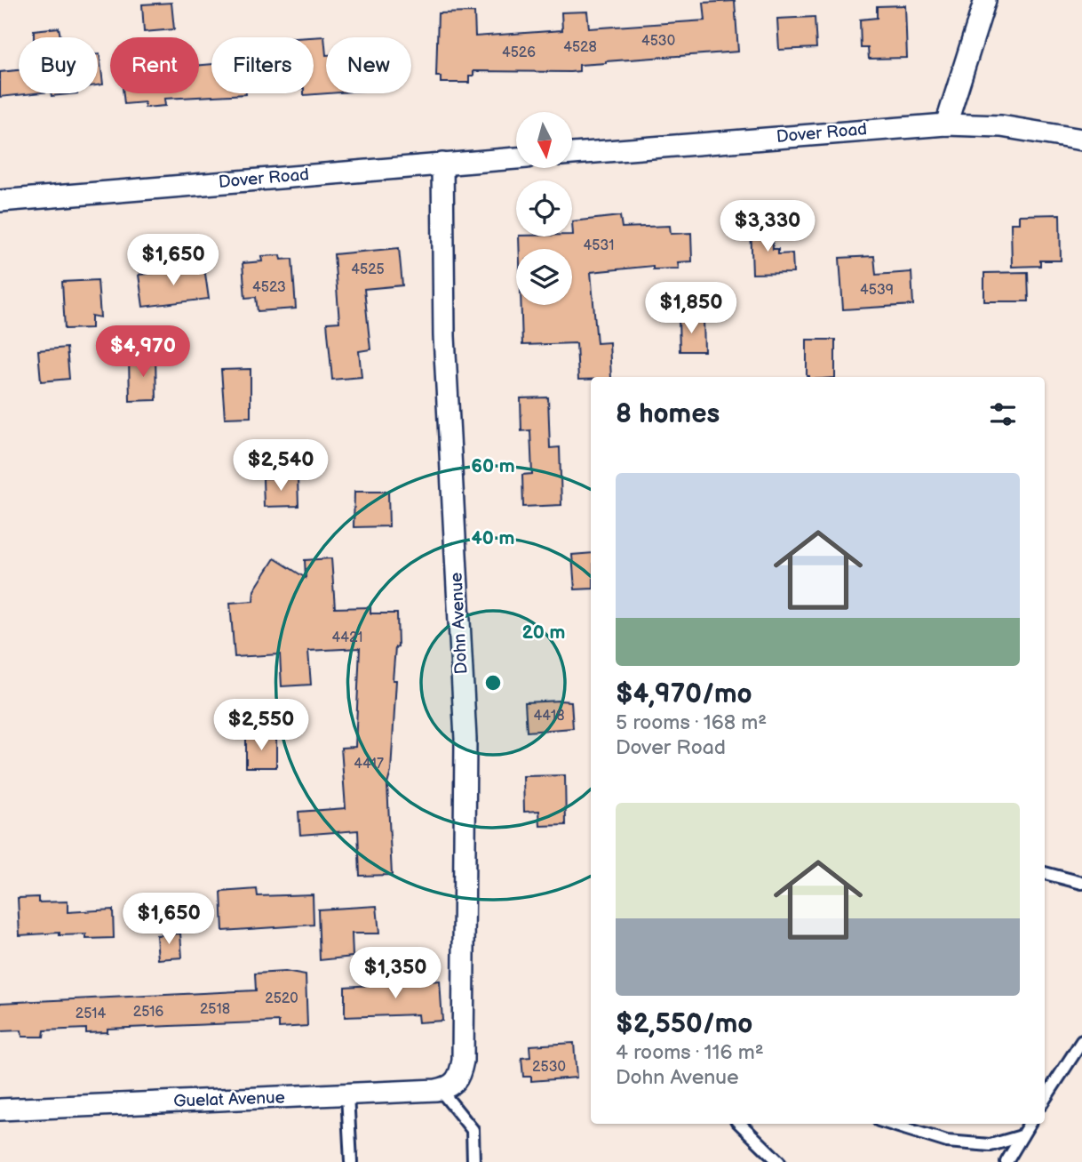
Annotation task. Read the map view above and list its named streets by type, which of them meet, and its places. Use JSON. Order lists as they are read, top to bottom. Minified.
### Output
{"streets":{"street":["Dover Road","Dohn Avenue","Guelat Avenue"]},"crossings":[["Dover Road","Dohn Avenue"],["Dohn Avenue","Guelat Avenue"]],"house_numbers":["4530","4528","4526","4531","4525","4523","4539","4421","4418","4417","2520","2518","2516","2514","2530"],"north":"bottom","page":{"chip":["Buy","Rent","Filters","New"],"price":["$3,330","$1,650","$1,850","$4,970","$2,540","$2,550","$1,650","$1,350"],"heading":"8 homes","list":[{"name":"$4,970/mo","note":"5 rooms · 168 m² · Dover Road"},{"name":"$2,550/mo","note":"4 rooms · 116 m² · Dohn Avenue"}]},"rings":["60 m","40 m","20 m"]}
